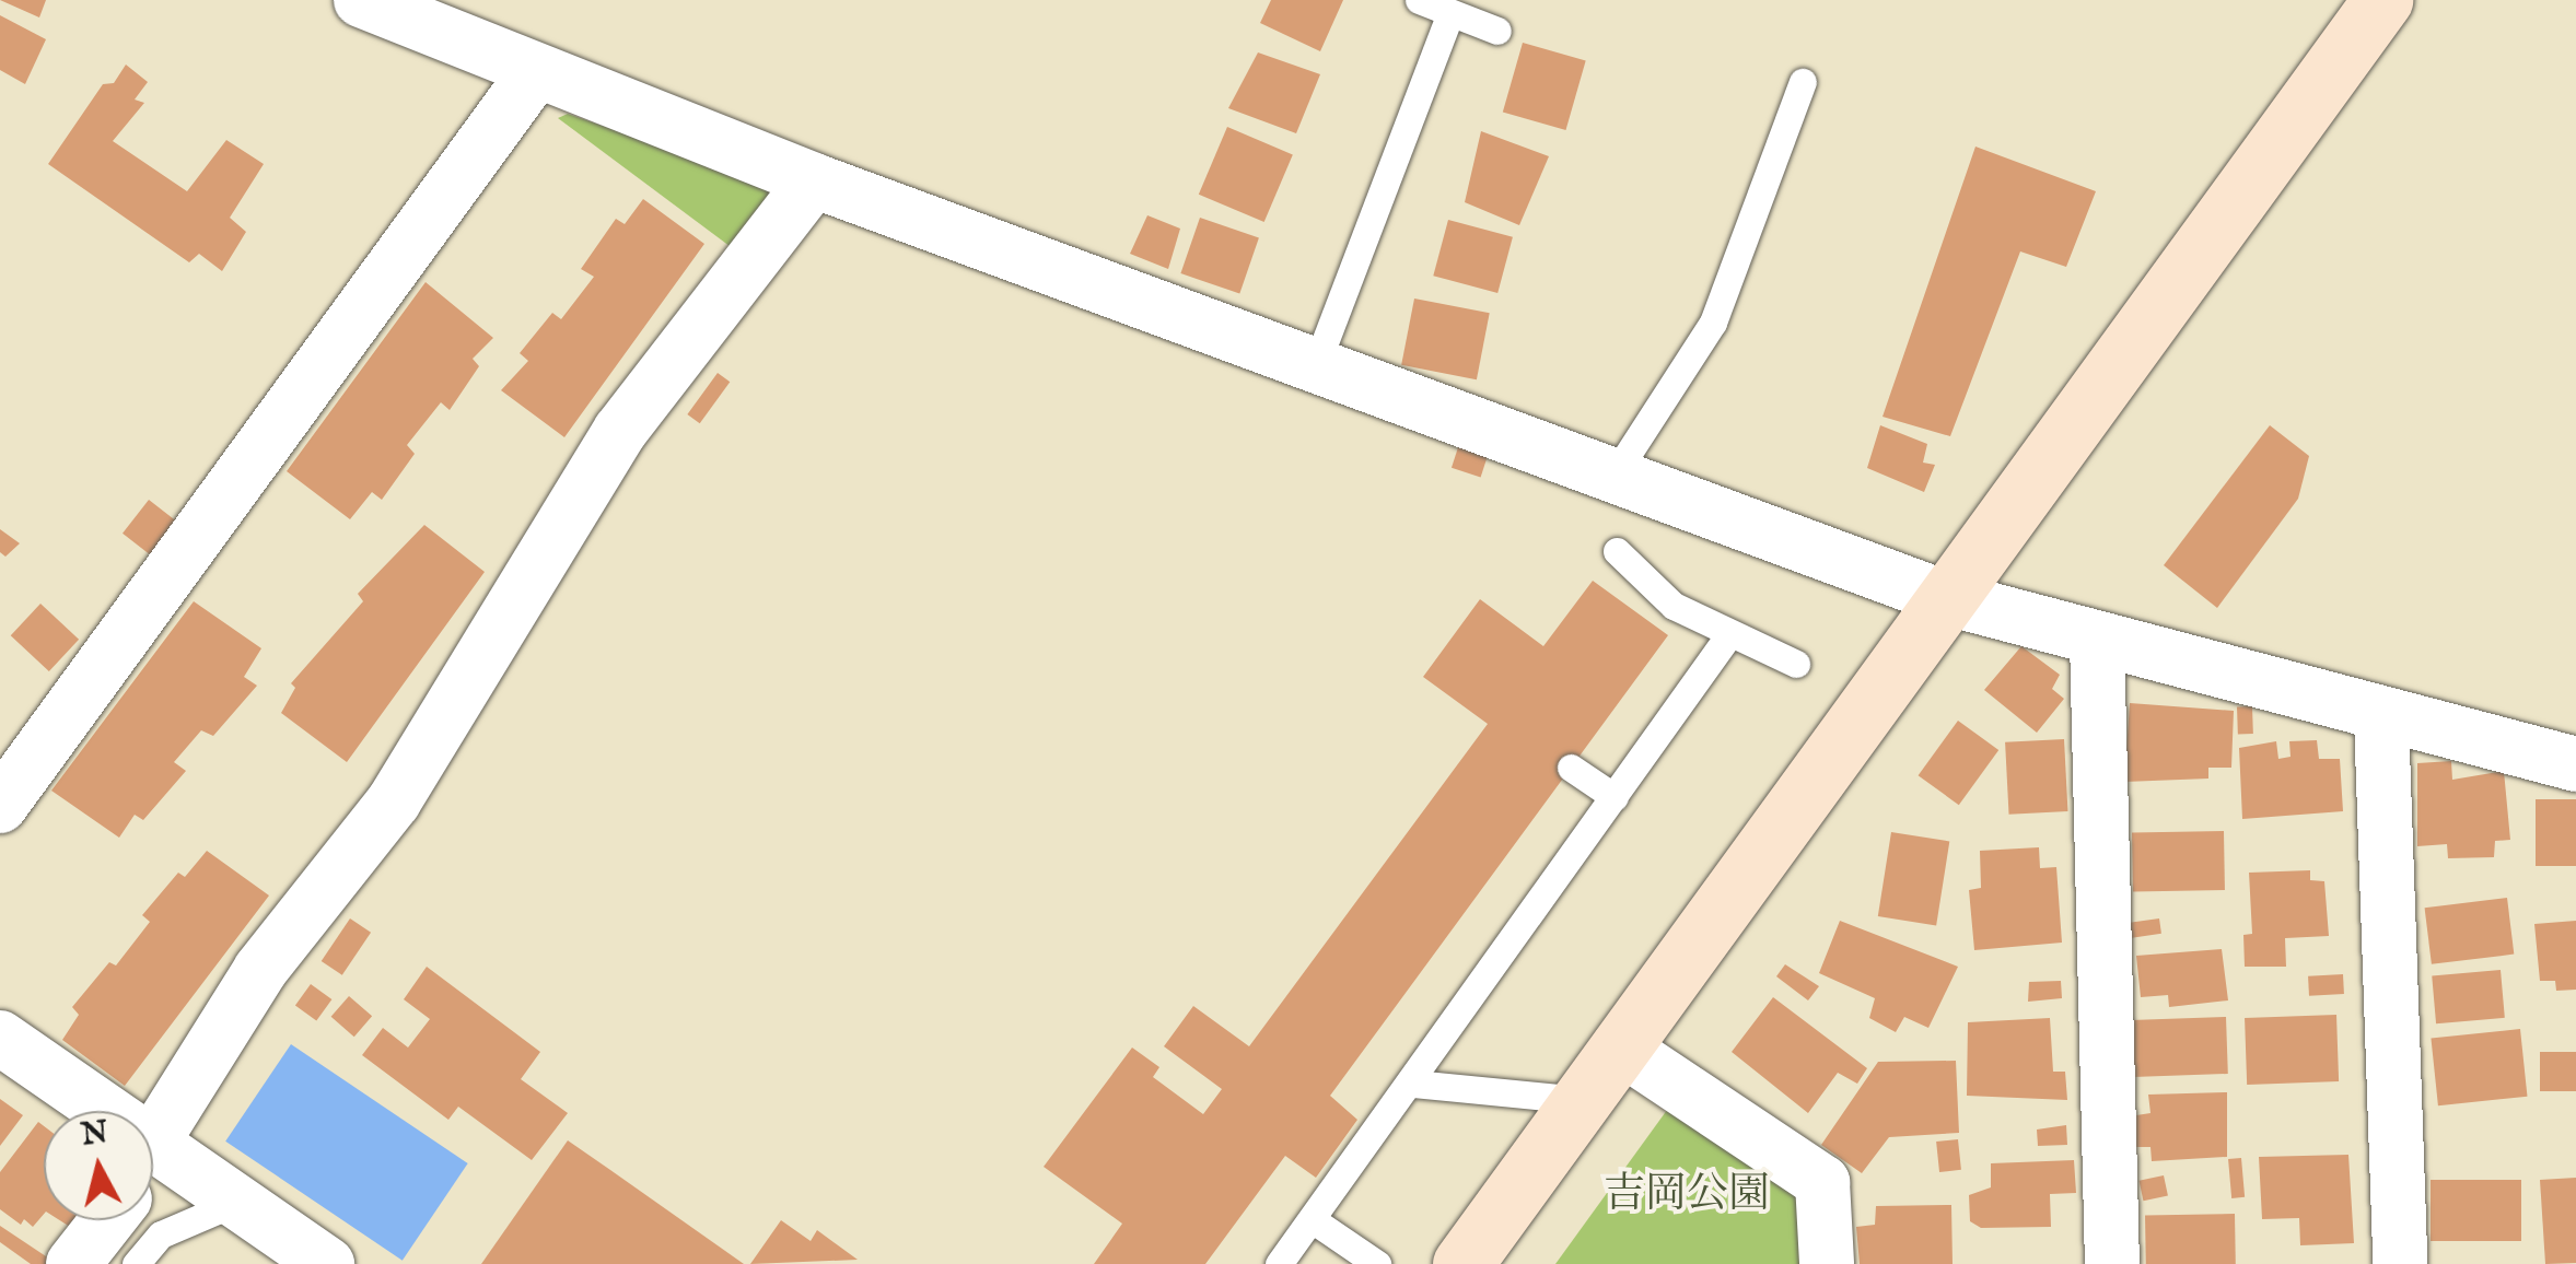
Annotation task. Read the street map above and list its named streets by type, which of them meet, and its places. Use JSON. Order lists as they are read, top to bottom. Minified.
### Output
{"parks":["吉岡公園"],"north":"top"}
